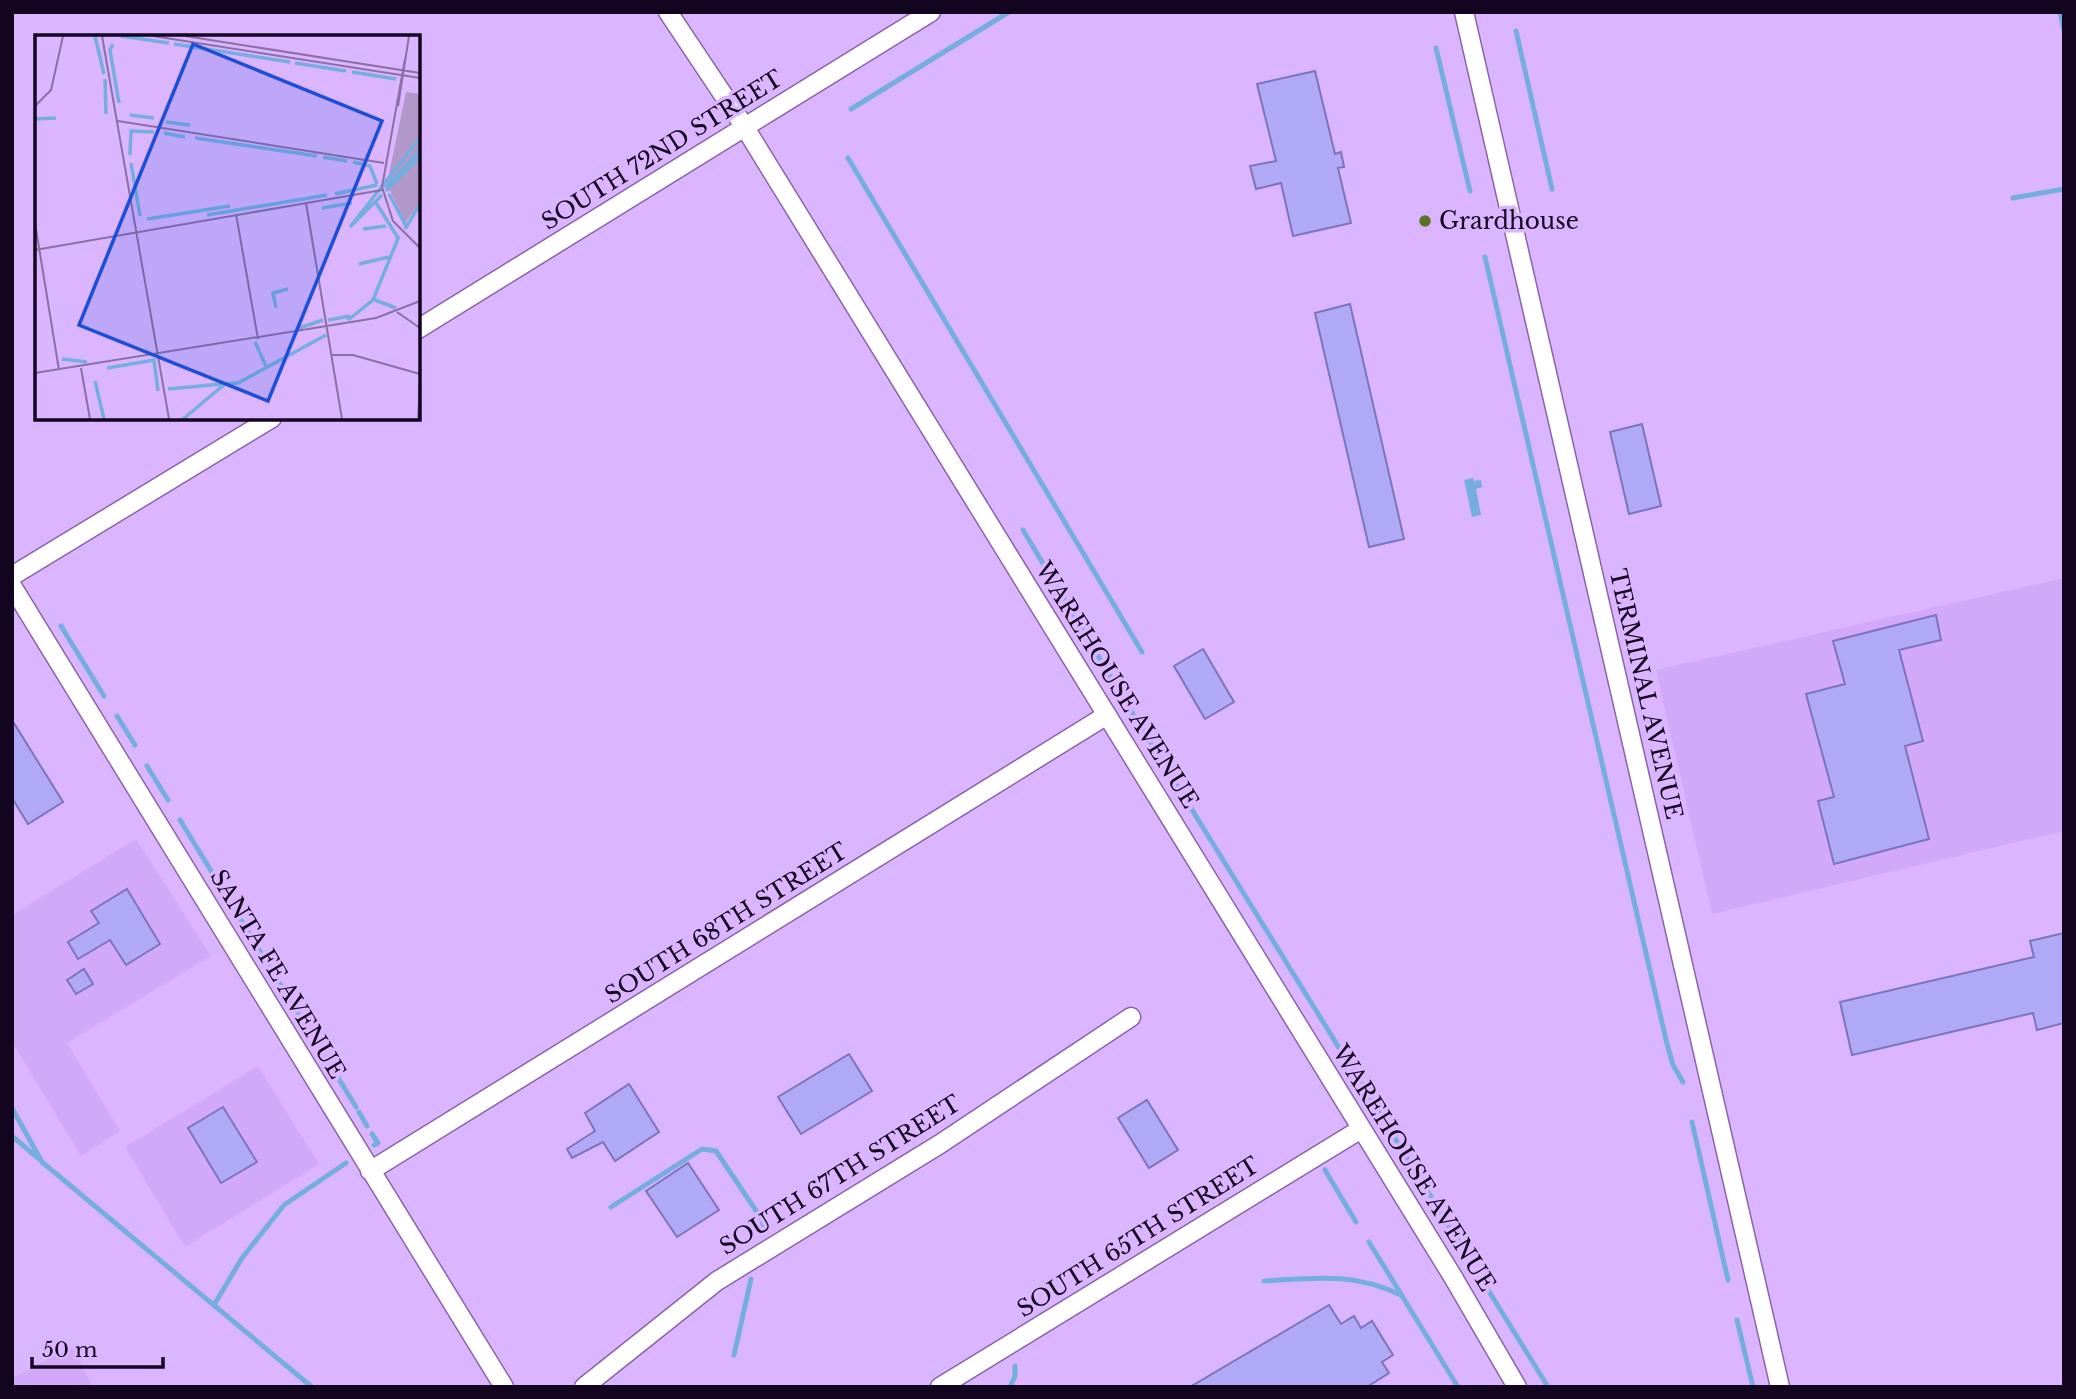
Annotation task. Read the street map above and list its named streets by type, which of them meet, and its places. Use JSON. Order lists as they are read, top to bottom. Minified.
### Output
{"streets":{"street":["SOUTH 72ND STREET","WAREHOUSE AVENUE","TERMINAL AVENUE","SOUTH 68TH STREET","SANTA FE AVENUE","SOUTH 67TH STREET","SOUTH 65TH STREET"]},"crossings":[["SOUTH 72ND STREET","WAREHOUSE AVENUE"],["WAREHOUSE AVENUE","SOUTH 68TH STREET"],["WAREHOUSE AVENUE","SOUTH 65TH STREET"],["SOUTH 68TH STREET","SANTA FE AVENUE"]],"places":["Grardhouse"],"scale_bar":"50 m"}
